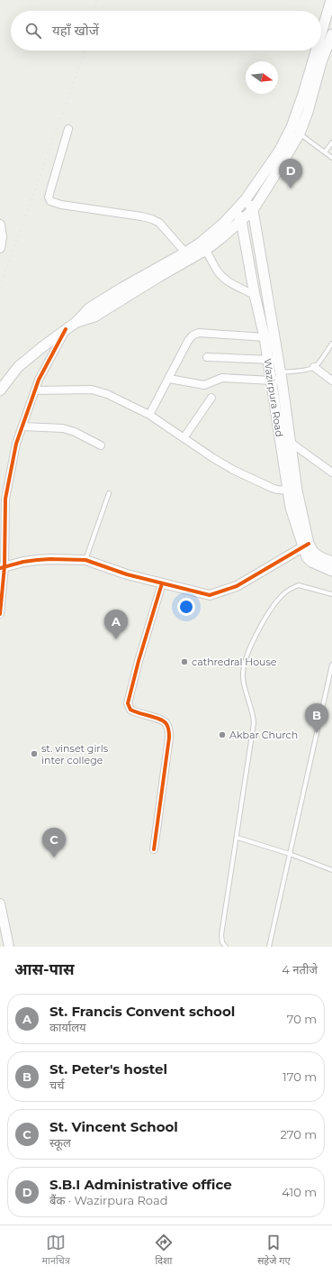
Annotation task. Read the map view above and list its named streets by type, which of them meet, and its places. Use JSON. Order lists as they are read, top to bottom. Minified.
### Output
{"streets":{"main road":["Wazirpura Road"]},"places":["cathredral House","Akbar Church","st. vinset girls inter college"],"north":"right","page":{"search":"यहाँ खोजें","pins":["D","A","B","C"],"heading":["आस-पास","4 नतीजे"],"list":[{"mark":"A","name":"St. Francis Convent school","note":"कार्यालय","value":"70 m"},{"mark":"B","name":"St. Peter's hostel","note":"चर्च","value":"170 m"},{"mark":"C","name":"St. Vincent School","note":"स्कूल","value":"270 m"},{"mark":"D","name":"S.B.I Administrative office","note":"बैंक · Wazirpura Road","value":"410 m"}],"nav":["मानचित्र","दिशा","सहेजे गए"]}}
